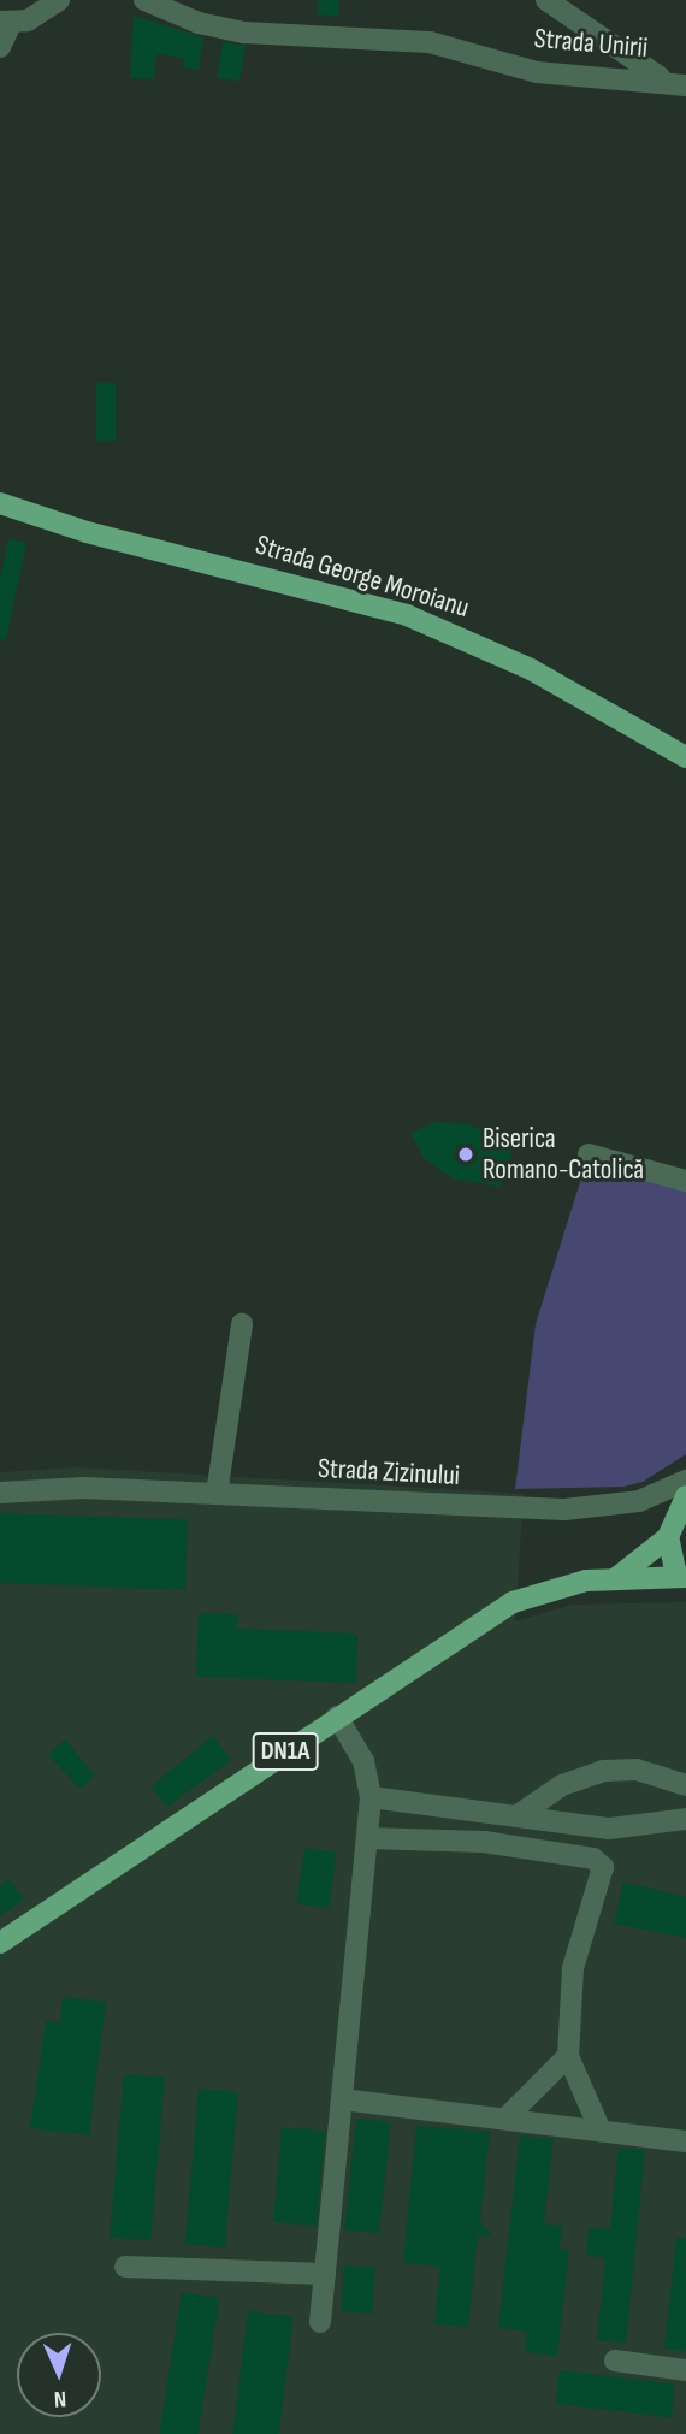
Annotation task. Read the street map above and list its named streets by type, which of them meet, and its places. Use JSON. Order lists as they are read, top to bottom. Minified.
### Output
{"streets":{"main road":["Strada George Moroianu","DN1A"],"street":["Strada Unirii","Strada Zizinului"]},"places":["Biserica Romano-Catolică"],"north":"bottom"}
